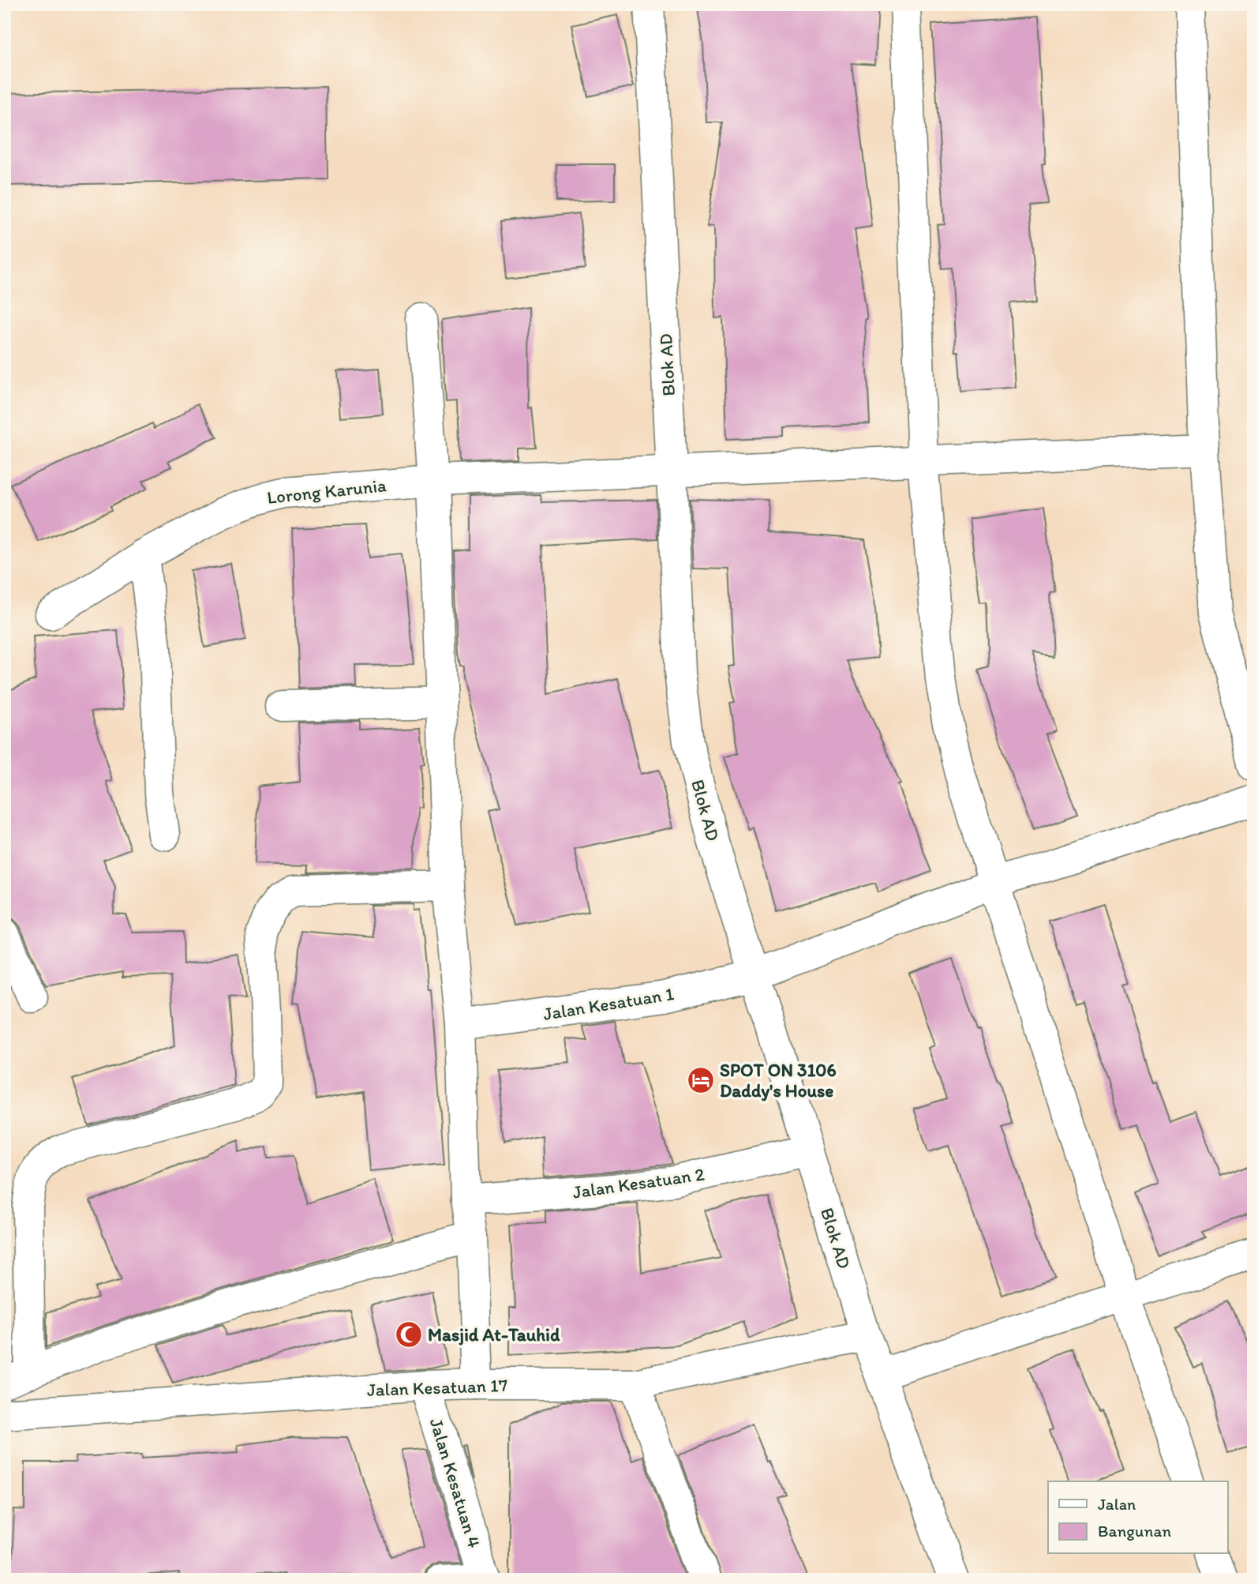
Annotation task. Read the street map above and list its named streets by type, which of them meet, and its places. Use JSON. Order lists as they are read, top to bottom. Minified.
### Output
{"streets":{"street":["Blok AD","Lorong Karunia","Jalan Kesatuan 1","Jalan Kesatuan 2","Jalan Kesatuan 17","Jalan Kesatuan 4"]},"crossings":[["Blok AD","Lorong Karunia"],["Blok AD","Jalan Kesatuan 1"],["Blok AD","Jalan Kesatuan 2"],["Blok AD","Jalan Kesatuan 17"],["Jalan Kesatuan 17","Jalan Kesatuan 4"]],"places":{"hotel":["SPOT ON 3106 Daddy's House"],"mosque":["Masjid At-Tauhid"]},"legend":["Jalan","Bangunan"]}
